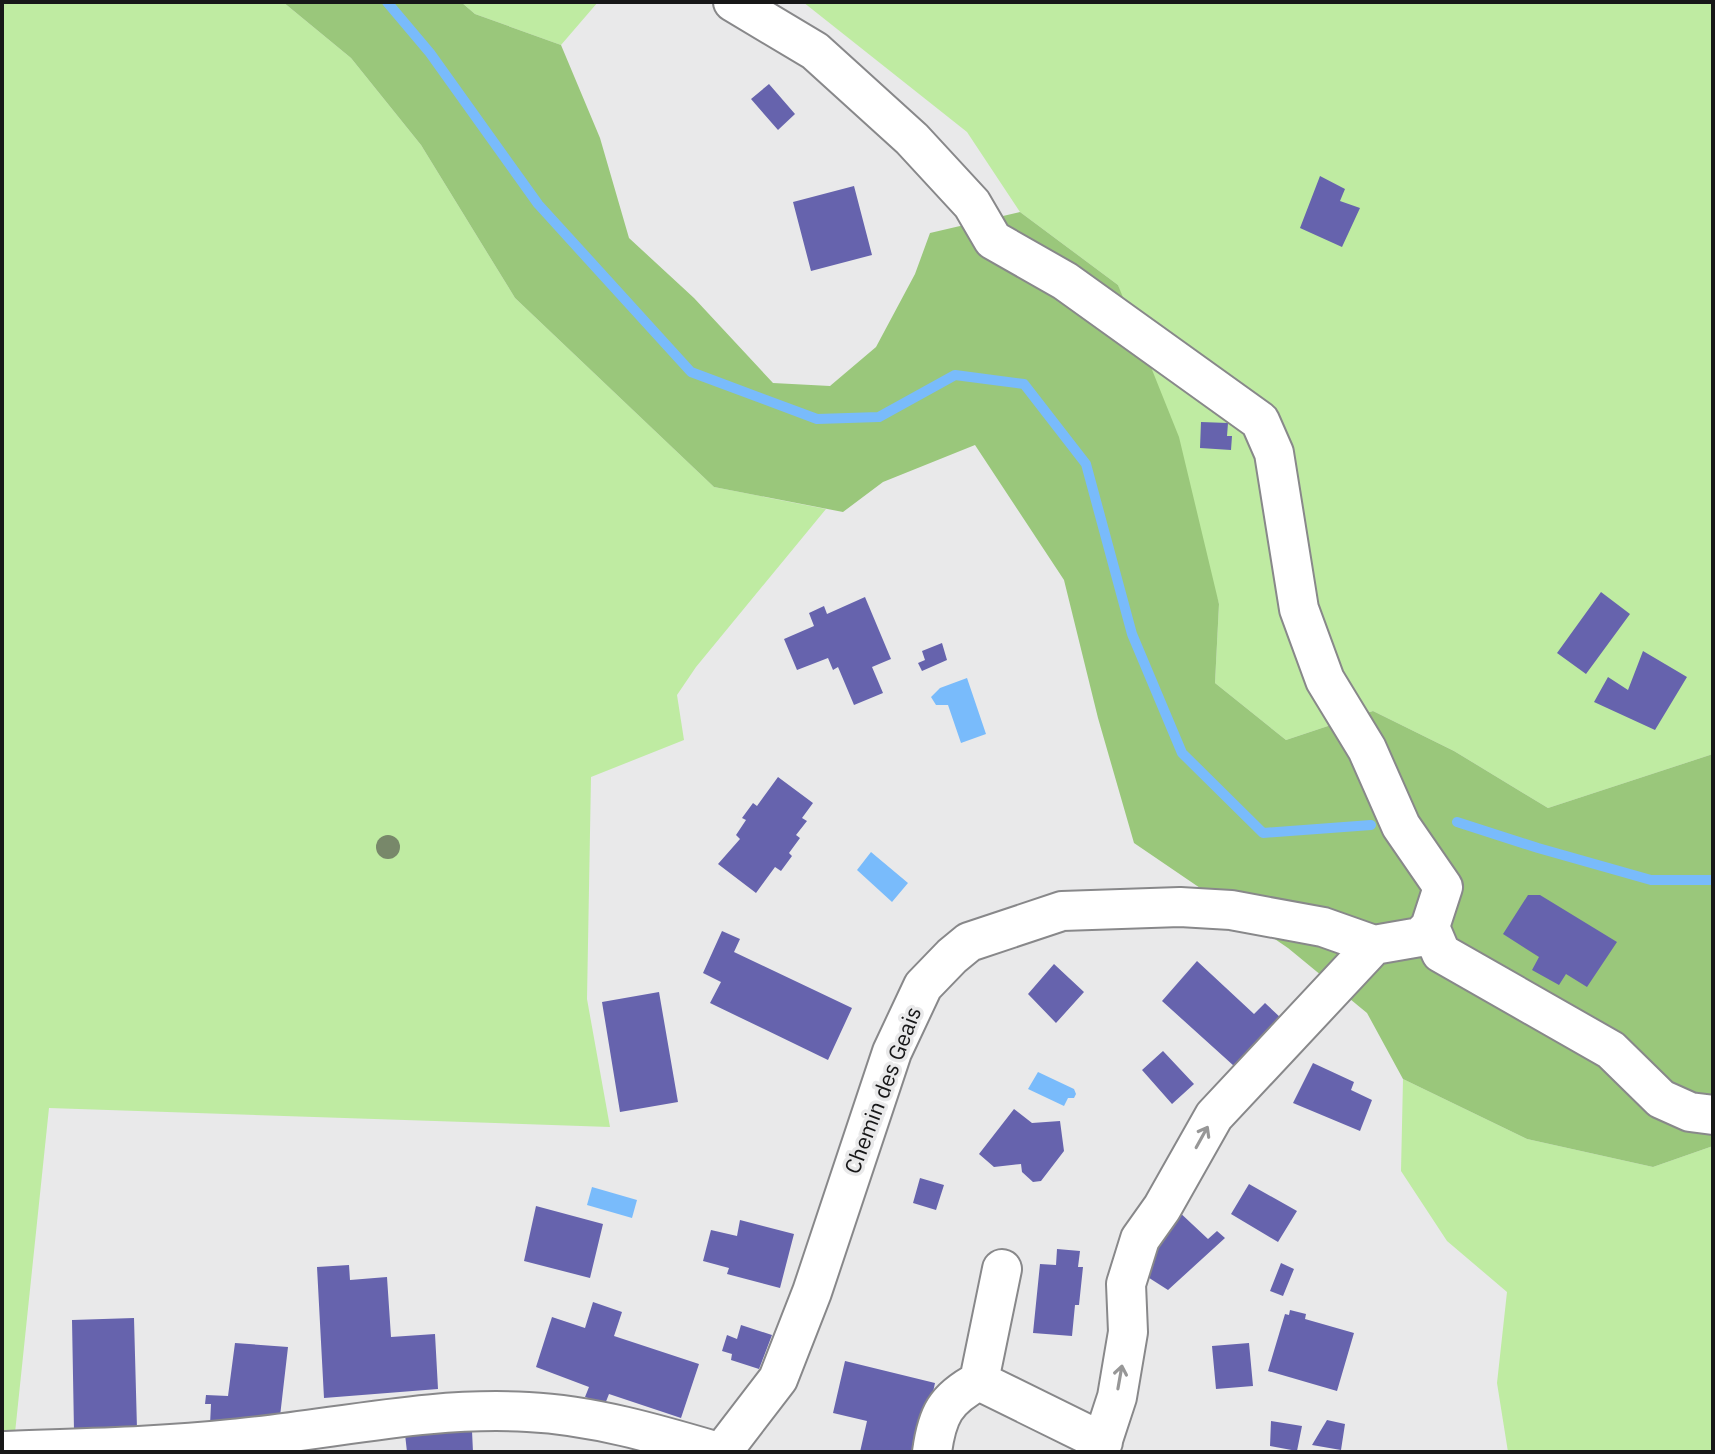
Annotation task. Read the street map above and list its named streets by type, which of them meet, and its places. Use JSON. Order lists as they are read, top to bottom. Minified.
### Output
{"streets":{"street":["Chemin des Geais"]}}
